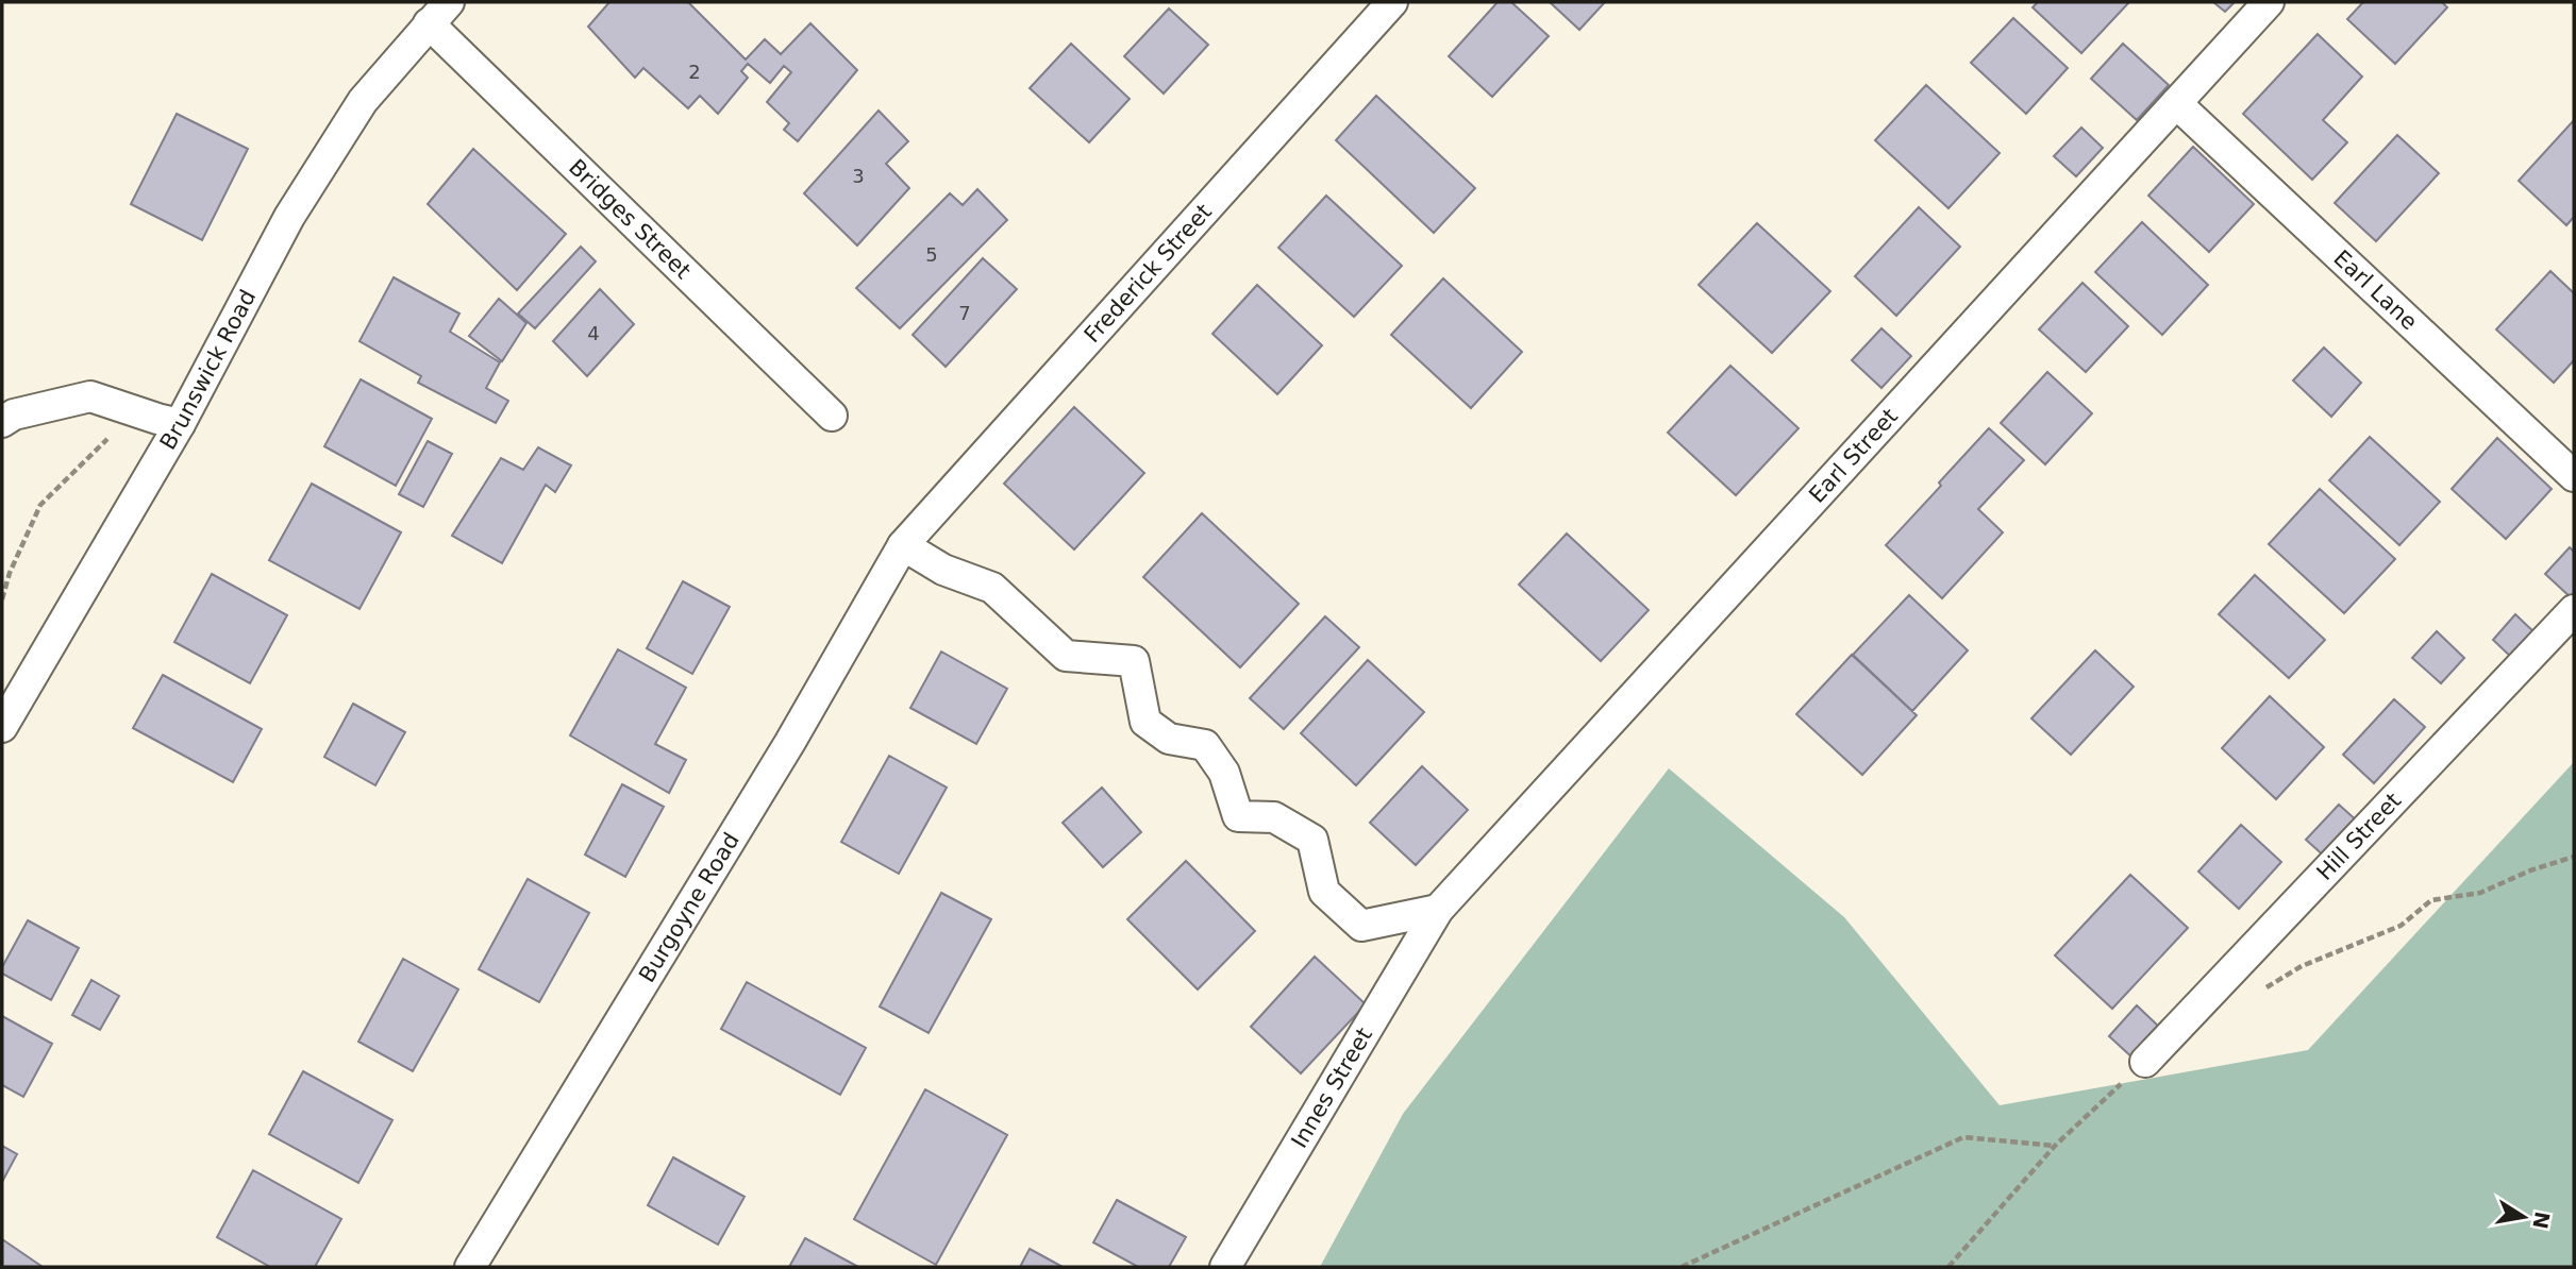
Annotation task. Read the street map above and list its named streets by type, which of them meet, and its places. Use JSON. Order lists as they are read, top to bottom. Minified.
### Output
{"streets":{"street":["Bridges Street","Frederick Street","Earl Lane","Brunswick Road","Earl Street","Hill Street","Burgoyne Road","Innes Street"]},"crossings":[["Bridges Street","Brunswick Road"],["Frederick Street","Burgoyne Road"],["Earl Lane","Earl Street"],["Earl Street","Innes Street"]],"house_numbers":["2","3","5","7","4"],"north":"right"}
